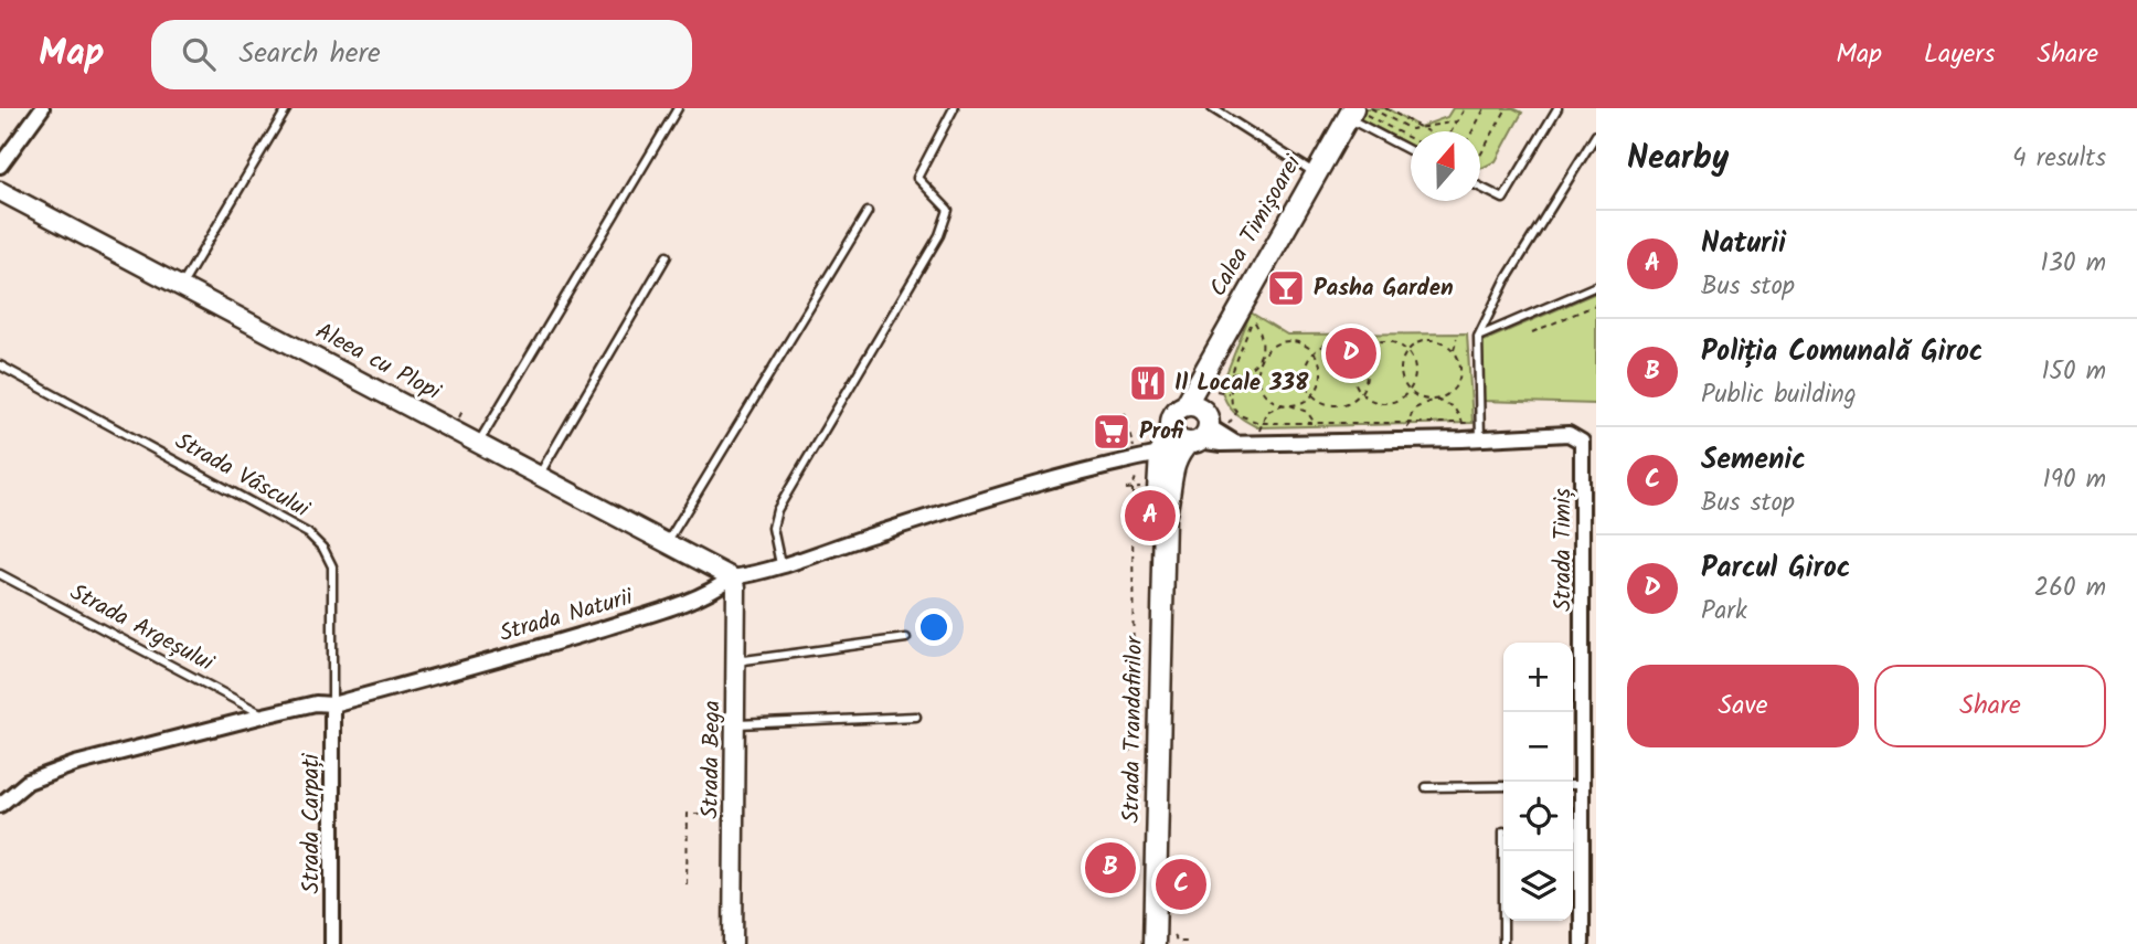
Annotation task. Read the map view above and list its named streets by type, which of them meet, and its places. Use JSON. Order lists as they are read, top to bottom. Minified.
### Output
{"streets":{"main road":["Calea Timișoarei","Strada Trandafirilor"],"street":["Aleea cu Plopi","Strada Timiș","Strada Naturii","Strada Bega","Strada Carpați"],"lane":["Strada Vâscului","Strada Argeșului"]},"crossings":[["Calea Timișoarei","Strada Naturii"],["Calea Timișoarei","Strada Trandafirilor"],["Aleea cu Plopi","Strada Naturii"],["Aleea cu Plopi","Strada Bega"],["Strada Vâscului","Strada Naturii"],["Strada Vâscului","Strada Carpați"],["Strada Naturii","Strada Argeșului"],["Strada Naturii","Strada Trandafirilor"],["Strada Naturii","Strada Bega"],["Strada Naturii","Strada Carpați"]],"places":{"bar":["Pasha Garden"],"restaurant":["Il Locale 338"],"supermarket":["Profi"]},"north":"top","page":{"header":"Map","search":"Search here","nav":["Map","Layers","Share"],"heading":["Nearby","4 results"],"list":[{"mark":"A","name":"Naturii","note":"Bus stop","value":"130 m"},{"mark":"B","name":"Poliția Comunală Giroc","note":"Public building","value":"150 m"},{"mark":"C","name":"Semenic","note":"Bus stop","value":"190 m"},{"mark":"D","name":"Parcul Giroc","note":"Park","value":"260 m"}],"pins":["D","A","B","C"],"buttons":["Save","Share"],"map_buttons":["+","−"]}}
